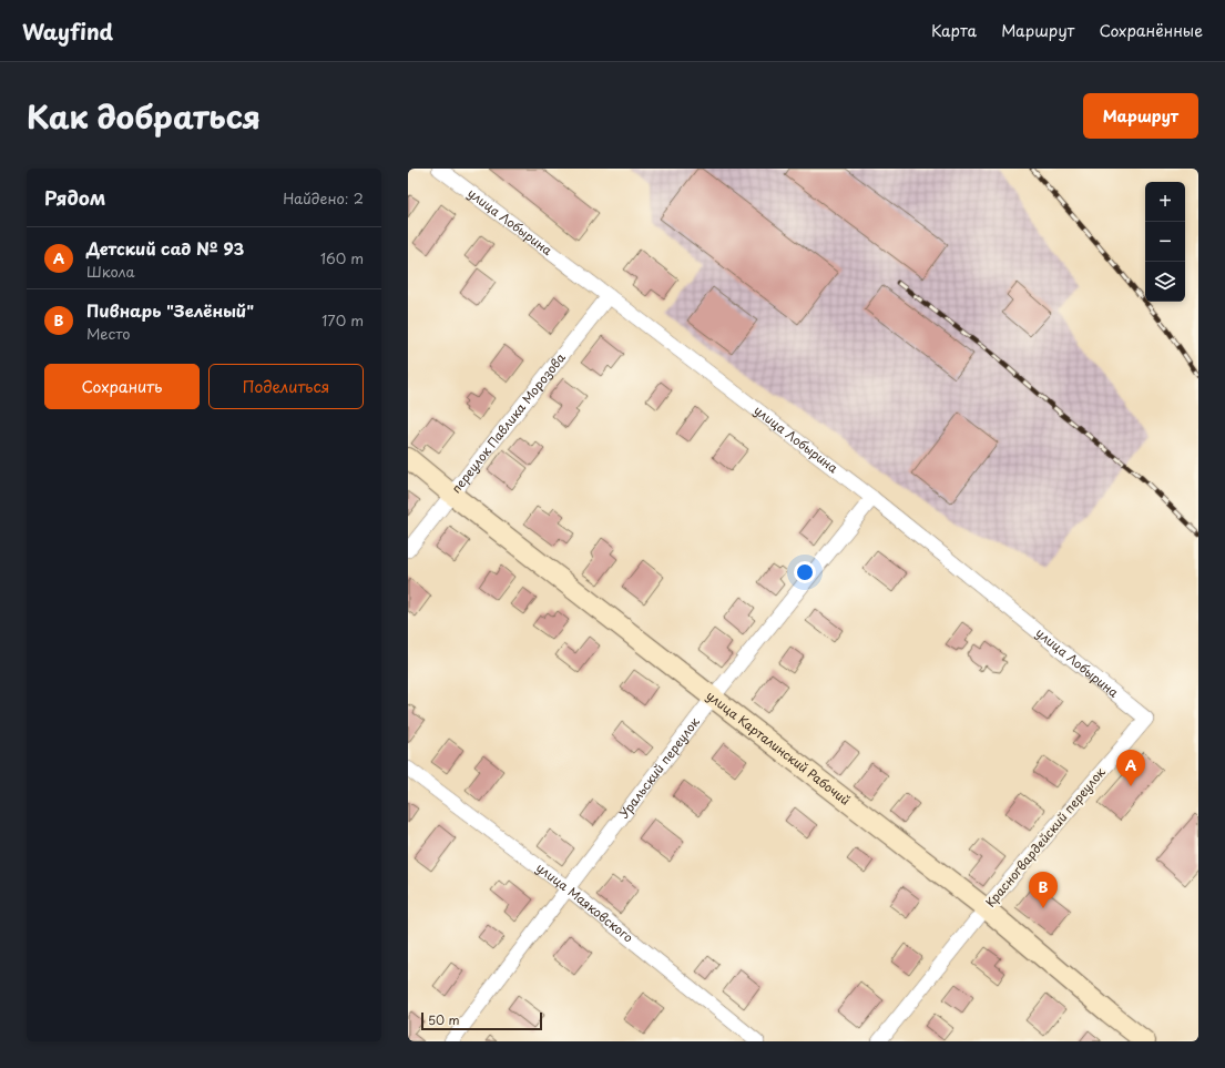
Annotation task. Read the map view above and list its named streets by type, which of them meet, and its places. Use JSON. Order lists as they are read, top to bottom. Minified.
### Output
{"streets":{"street":["улица Лобырина","переулок Павлика Морозова","улица Карталинский Рабочий","Уральский переулок","Красногвардейский переулок","улица Маяковского"]},"crossings":[["улица Лобырина","переулок Павлика Морозова"],["улица Лобырина","Уральский переулок"],["улица Лобырина","Красногвардейский переулок"],["переулок Павлика Морозова","улица Карталинский Рабочий"],["улица Карталинский Рабочий","Уральский переулок"],["улица Карталинский Рабочий","Красногвардейский переулок"],["Уральский переулок","улица Маяковского"]],"scale_bar":"50 m","page":{"header":"Wayfind","nav":["Карта","Маршрут","Сохранённые"],"title":"Как добраться","buttons":["Маршрут",["Сохранить","Поделиться"]],"heading":["Рядом","Найдено: 2"],"map_buttons":["+","−"],"list":[{"mark":"A","name":"Детский сад № 93","note":"Школа","value":"160 m"},{"mark":"B","name":"Пивнарь \"Зелёный\"","note":"Место","value":"170 m"}],"pins":["A","B"],"scale":"50 m"}}
